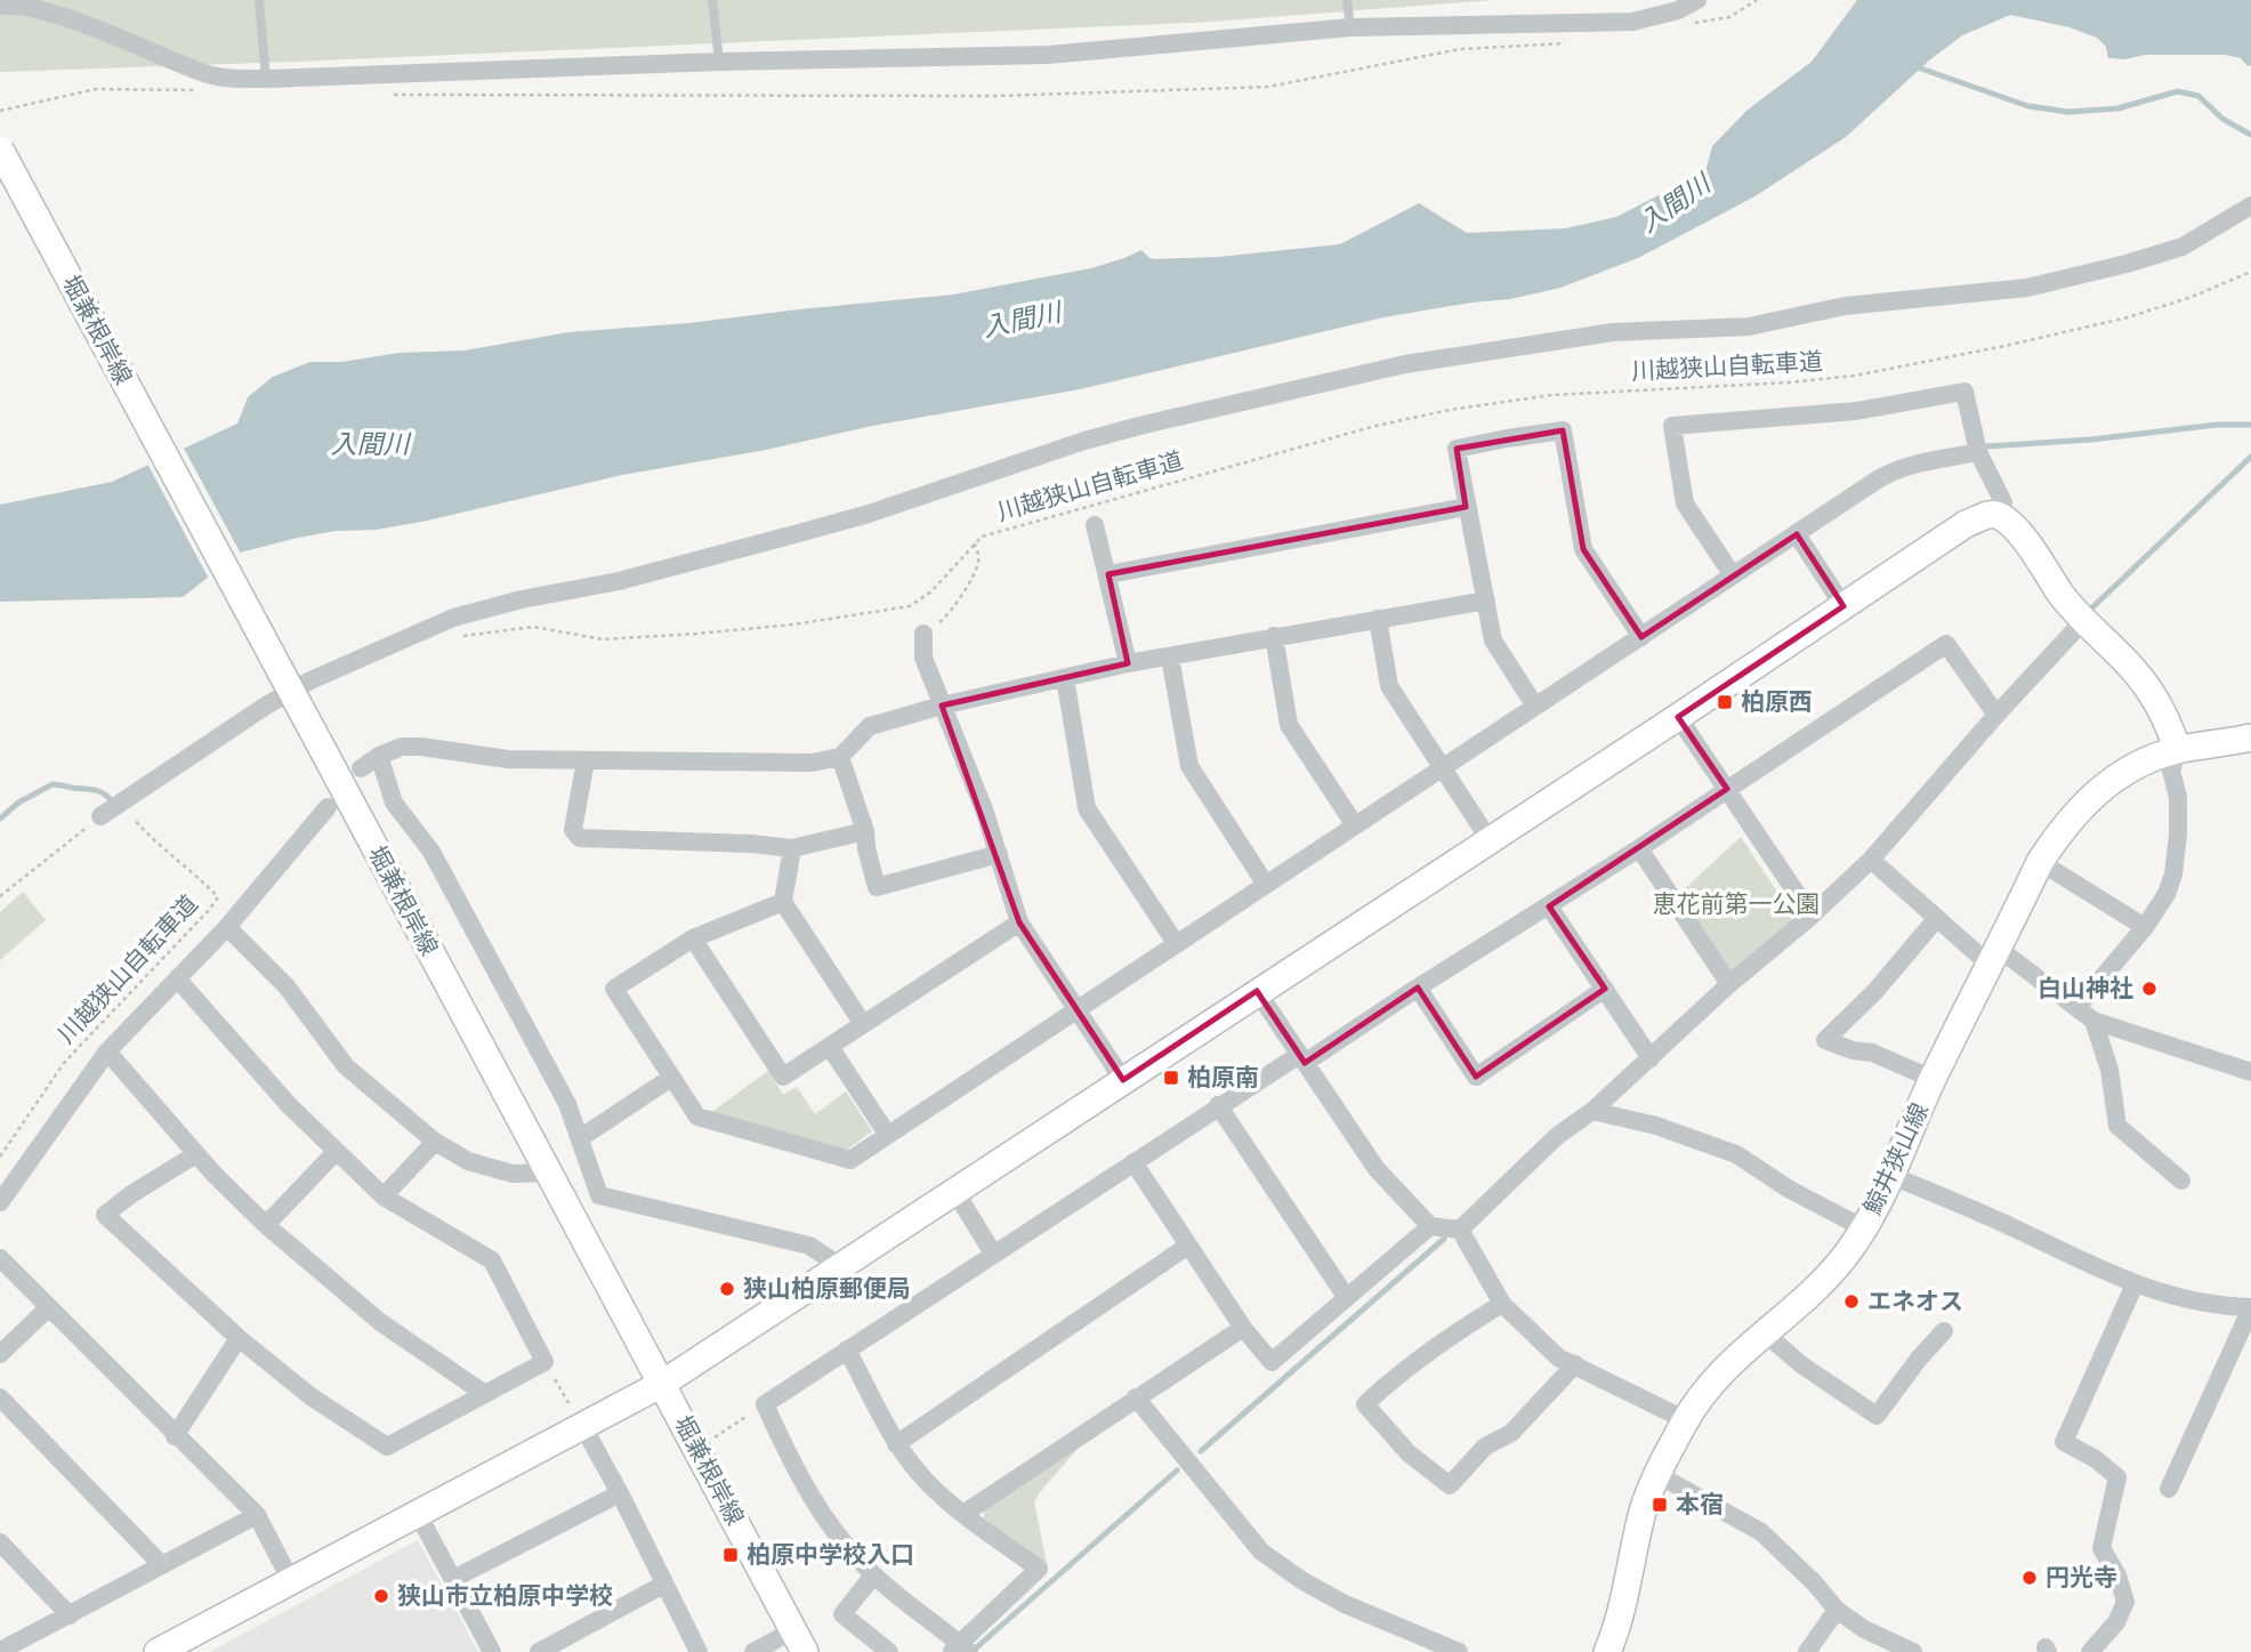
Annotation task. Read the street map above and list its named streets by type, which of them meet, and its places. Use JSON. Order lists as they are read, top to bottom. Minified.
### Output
{"streets":{"main road":["堀兼根岸線","鯨井狭山線"],"path":["川越狭山自転車道"]},"water":["入間川"],"parks":["恵花前第一公園"],"places":{"transit":["柏原西","柏原南","本宿","柏原中学校入口"],"other":["白山神社","狭山柏原郵便局","エネオス","円光寺","狭山市立柏原中学校"]}}
